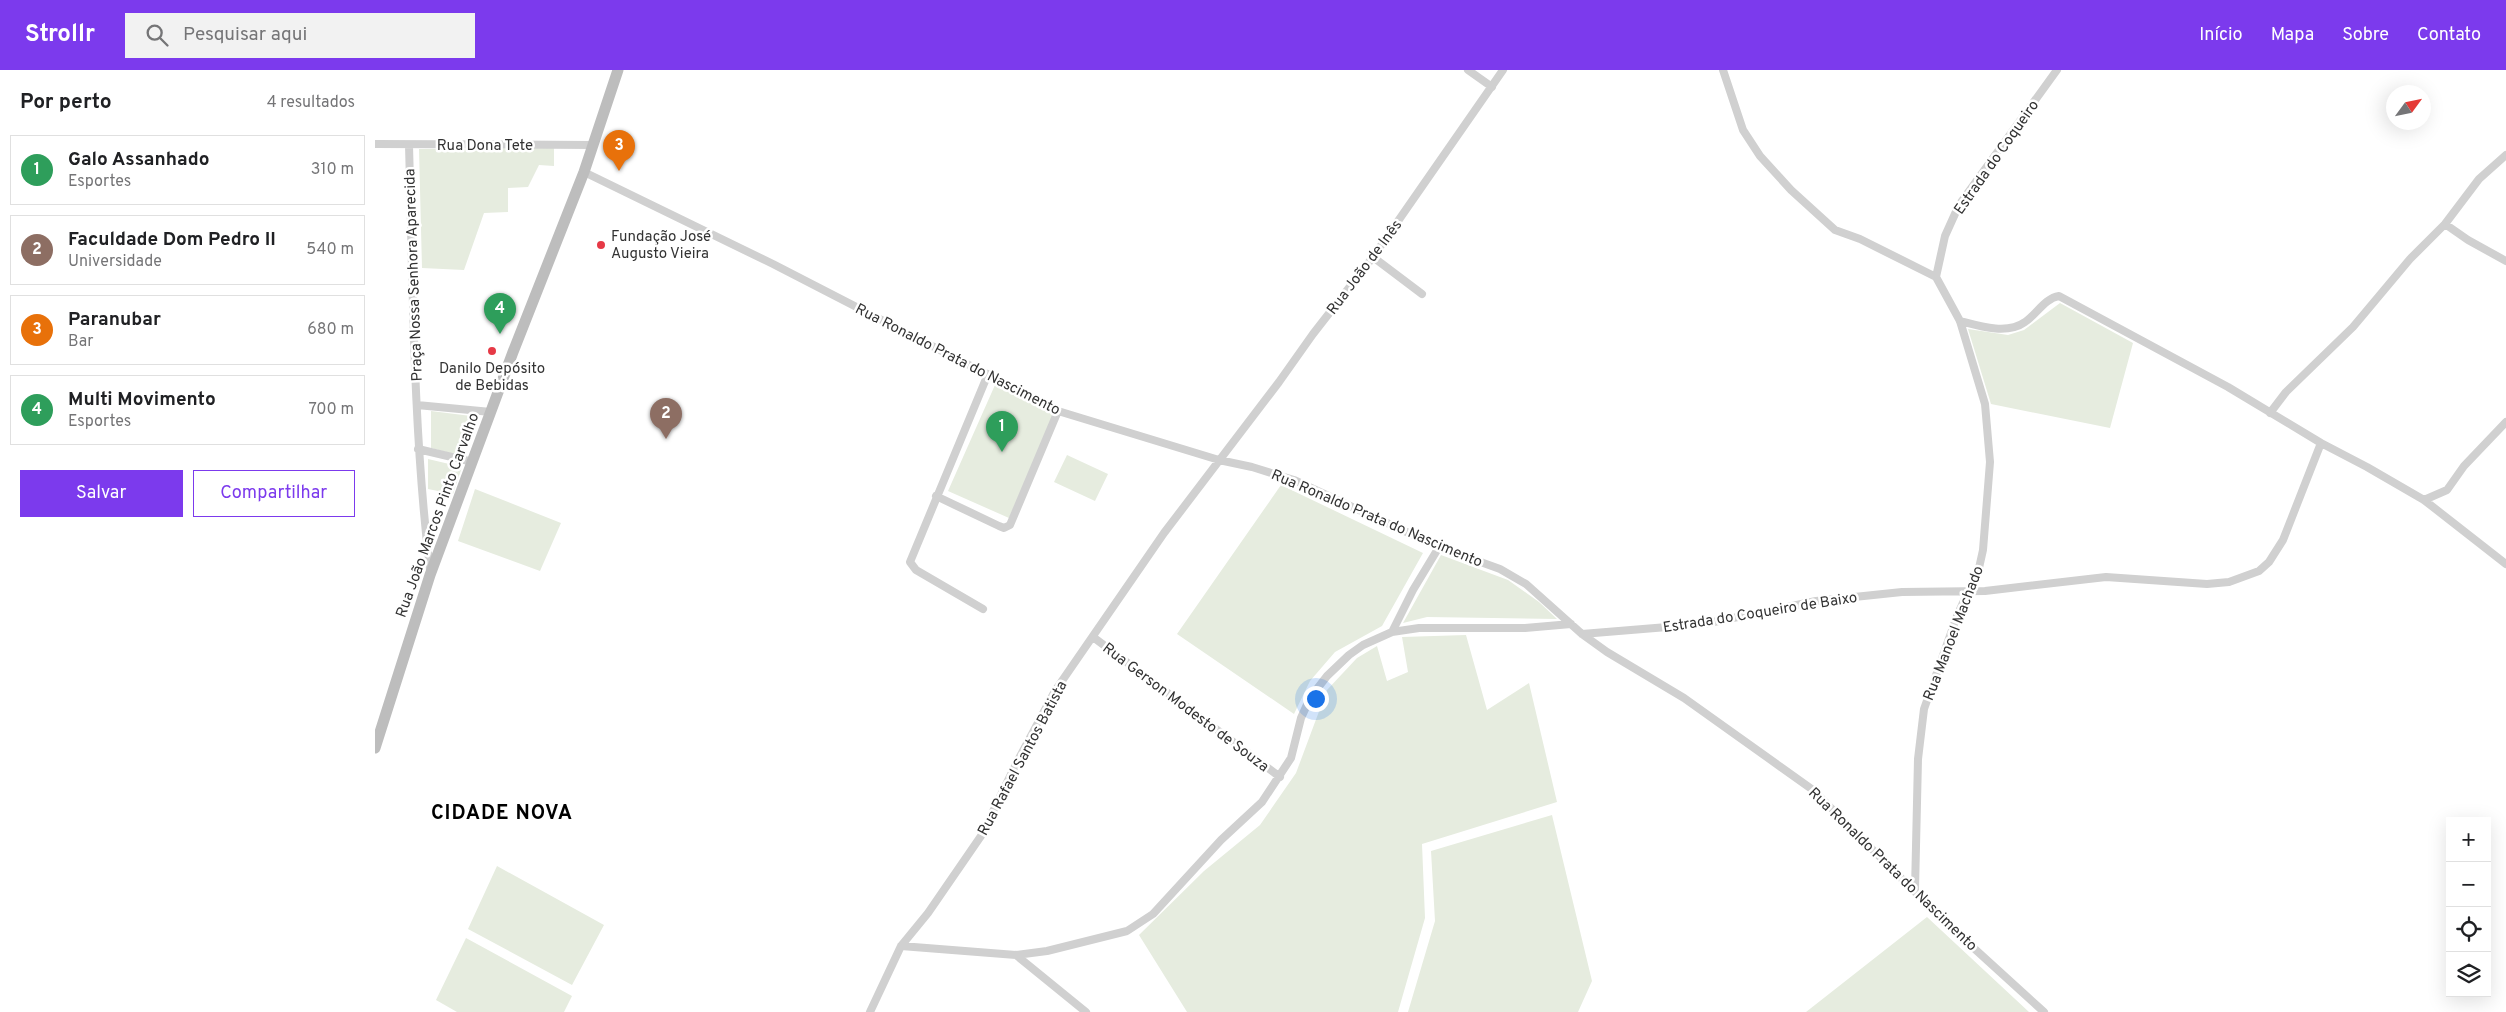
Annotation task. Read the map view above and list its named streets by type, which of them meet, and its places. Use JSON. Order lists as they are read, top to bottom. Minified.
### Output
{"streets":{"main road":["Rua João Marcos Pinto Carvalho"],"street":["Rua Dona Tete","Estrada do Coqueiro","Rua João de Inês","Praça Nossa Senhora Aparecida","Rua Ronaldo Prata do Nascimento","Estrada do Coqueiro de Baixo","Rua Manoel Machado","Rua Gerson Modesto de Souza","Rua Rafael Santos Batista"]},"crossings":[["Rua Dona Tete","Praça Nossa Senhora Aparecida"],["Rua Dona Tete","Rua João Marcos Pinto Carvalho"],["Estrada do Coqueiro","Rua Manoel Machado"],["Rua João de Inês","Rua Ronaldo Prata do Nascimento"],["Rua João de Inês","Rua Rafael Santos Batista"],["Praça Nossa Senhora Aparecida","Rua João Marcos Pinto Carvalho"],["Rua Ronaldo Prata do Nascimento","Rua João Marcos Pinto Carvalho"],["Rua Ronaldo Prata do Nascimento","Estrada do Coqueiro de Baixo"],["Rua Ronaldo Prata do Nascimento","Rua Manoel Machado"],["Rua Ronaldo Prata do Nascimento","Rua Rafael Santos Batista"],["Estrada do Coqueiro de Baixo","Rua Manoel Machado"],["Rua Gerson Modesto de Souza","Rua Rafael Santos Batista"]],"districts":["CIDADE NOVA"],"places":["Fundação José Augusto Vieira","Danilo Depósito de Bebidas"],"north":"top right","page":{"header":"Strollr","search":"Pesquisar aqui","nav":["Início","Mapa","Sobre","Contato"],"heading":["Por perto","4 resultados"],"pins":["3","4","2","1"],"list":[{"mark":"1","name":"Galo Assanhado","note":"Esportes","value":"310 m"},{"mark":"2","name":"Faculdade Dom Pedro II","note":"Universidade","value":"540 m"},{"mark":"3","name":"Paranubar","note":"Bar","value":"680 m"},{"mark":"4","name":"Multi Movimento","note":"Esportes","value":"700 m"}],"buttons":["Salvar","Compartilhar"],"map_buttons":["+","−"]}}
